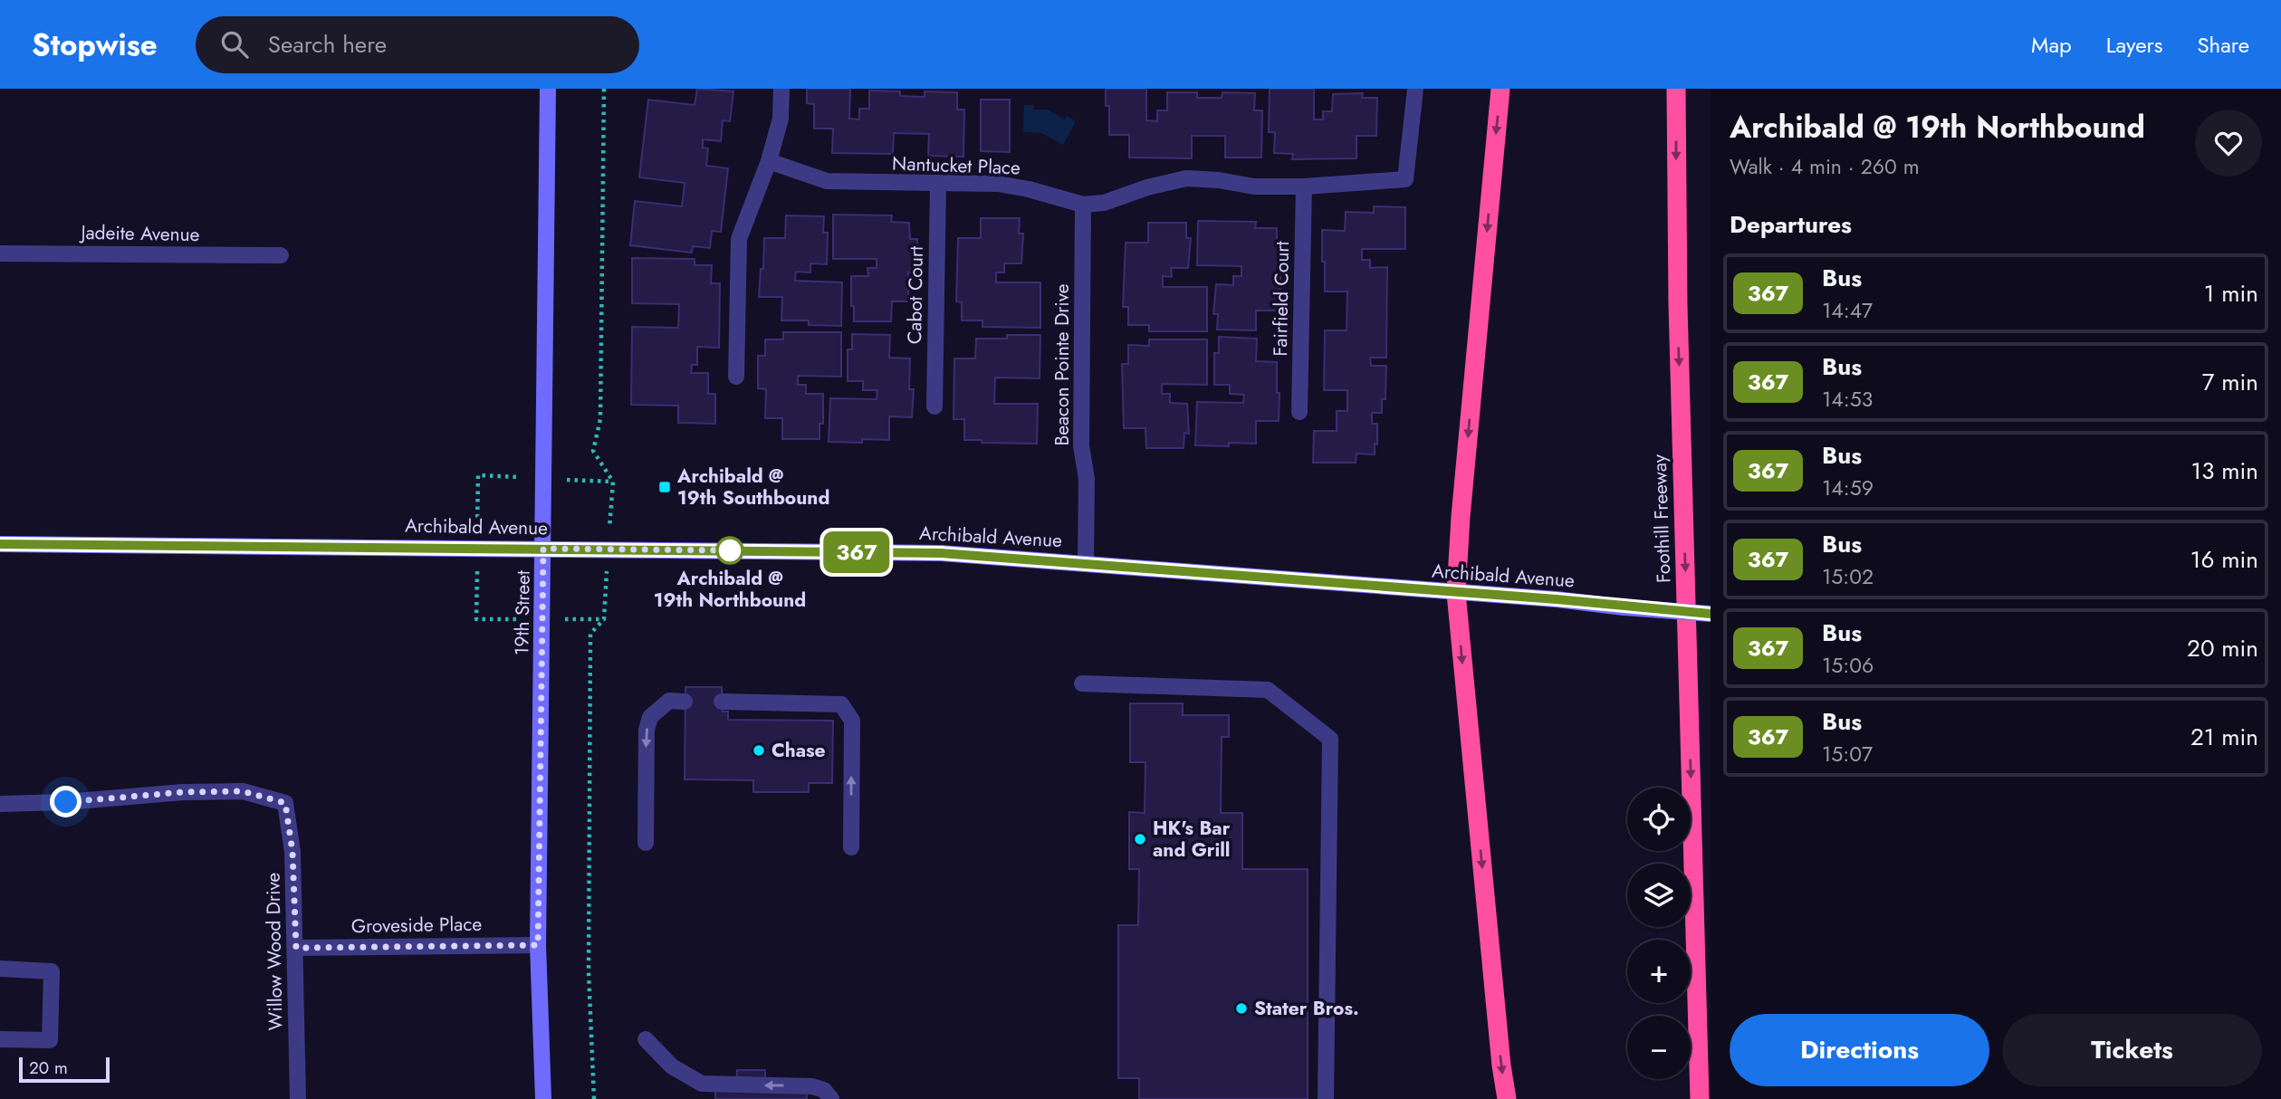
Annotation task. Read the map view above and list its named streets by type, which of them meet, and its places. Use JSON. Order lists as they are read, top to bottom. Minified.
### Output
{"streets":{"highway":["Foothill Freeway"],"main road":["Archibald Avenue","19th Street"],"street":["Nantucket Place","Jadeite Avenue","Cabot Court","Fairfield Court","Beacon Pointe Drive","Groveside Place","Willow Wood Drive"]},"crossings":[["Nantucket Place","Cabot Court"],["Nantucket Place","Fairfield Court"],["Nantucket Place","Beacon Pointe Drive"],["Beacon Pointe Drive","Archibald Avenue"],["Archibald Avenue","19th Street"],["19th Street","Groveside Place"],["Groveside Place","Willow Wood Drive"]],"one_way":["Foothill Freeway"],"places":{"transit":["Archibald @ 19th Southbound"],"other":["Archibald @ 19th Northbound","Chase","HK's Bar and Grill","Stater Bros."]},"lines":["bus line 367"],"scale_bar":"20 m","page":{"header":"Stopwise","search":"Search here","nav":["Map","Layers","Share"],"on_map":"367","heading":[["Archibald @ 19th Northbound","Walk · 4 min · 260 m"],"Departures"],"list":[{"mark":"367","name":"Bus","note":"14:47","value":"1 min"},{"mark":"367","name":"Bus","note":"14:53","value":"7 min"},{"mark":"367","name":"Bus","note":"14:59","value":"13 min"},{"mark":"367","name":"Bus","note":"15:02","value":"16 min"},{"mark":"367","name":"Bus","note":"15:06","value":"20 min"},{"mark":"367","name":"Bus","note":"15:07","value":"21 min"}],"map_buttons":["+","−"],"buttons":["Directions","Tickets"],"scale":"20 m"}}
